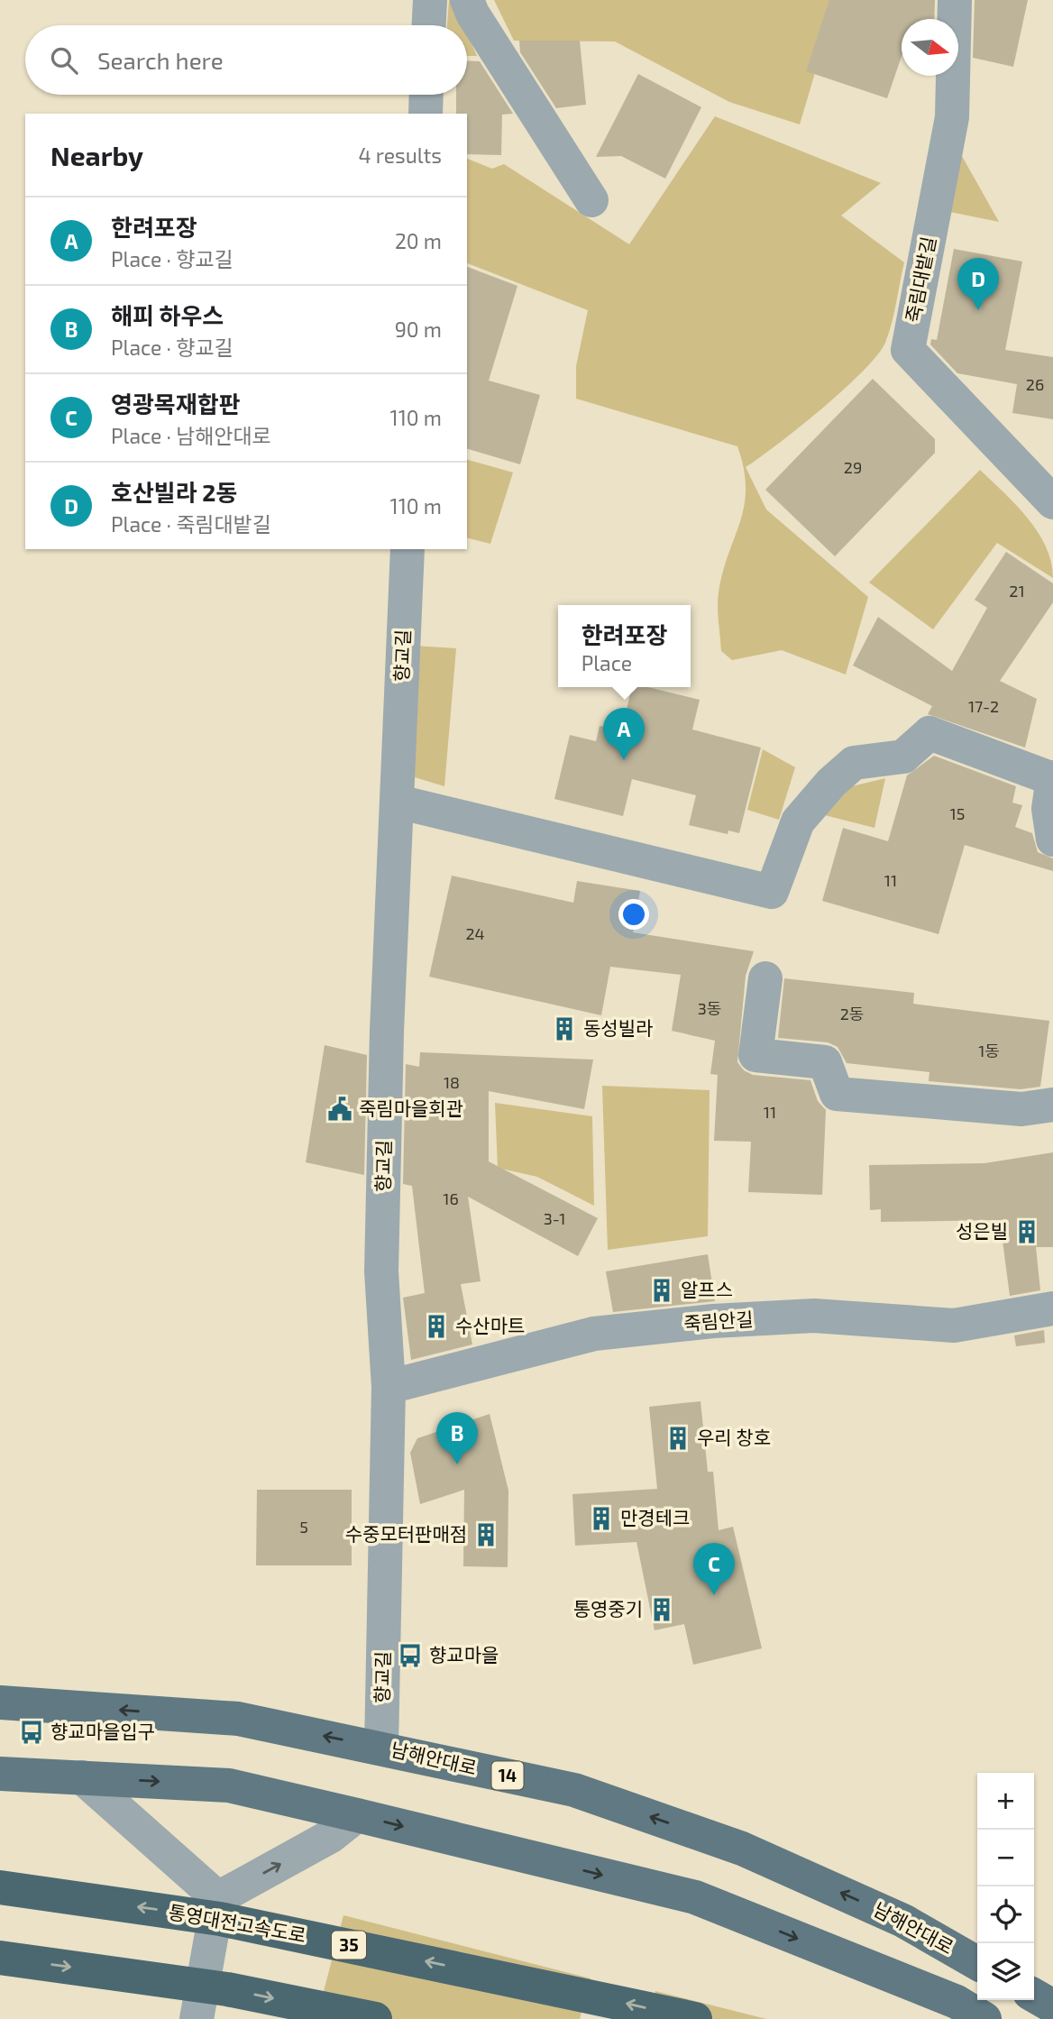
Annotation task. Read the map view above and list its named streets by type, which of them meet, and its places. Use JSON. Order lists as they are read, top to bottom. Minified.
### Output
{"streets":{"highway":["통영대전고속도로","35"],"main road":["남해안대로","14"],"street":["죽림대밭길","향교길","죽림안길"]},"crossings":[["향교길","죽림안길"],["향교길","남해안대로"]],"places":{"building":["동성빌라","성은빌","알프스","수산마트","우리 창호","만경테크","수중모터판매점","통영중기"],"public building":["죽림마을회관"],"bus stop":["향교마을","향교마을입구"]},"house_numbers":["26","29","21","17-2","15","11","24","3동","2동","1동","18","11","16","3-1","5"],"north":"right","page":{"search":"Search here","heading":["Nearby","4 results"],"list":[{"mark":"A","name":"한려포장","note":"Place · 향교길","value":"20 m"},{"mark":"B","name":"해피 하우스","note":"Place · 향교길","value":"90 m"},{"mark":"C","name":"영광목재합판","note":"Place · 남해안대로","value":"110 m"},{"mark":"D","name":"호산빌라 2동","note":"Place · 죽림대밭길","value":"110 m"}],"pins":["D","A","B","C"],"popup":["한려포장","Place"],"map_buttons":["+","−"]}}
